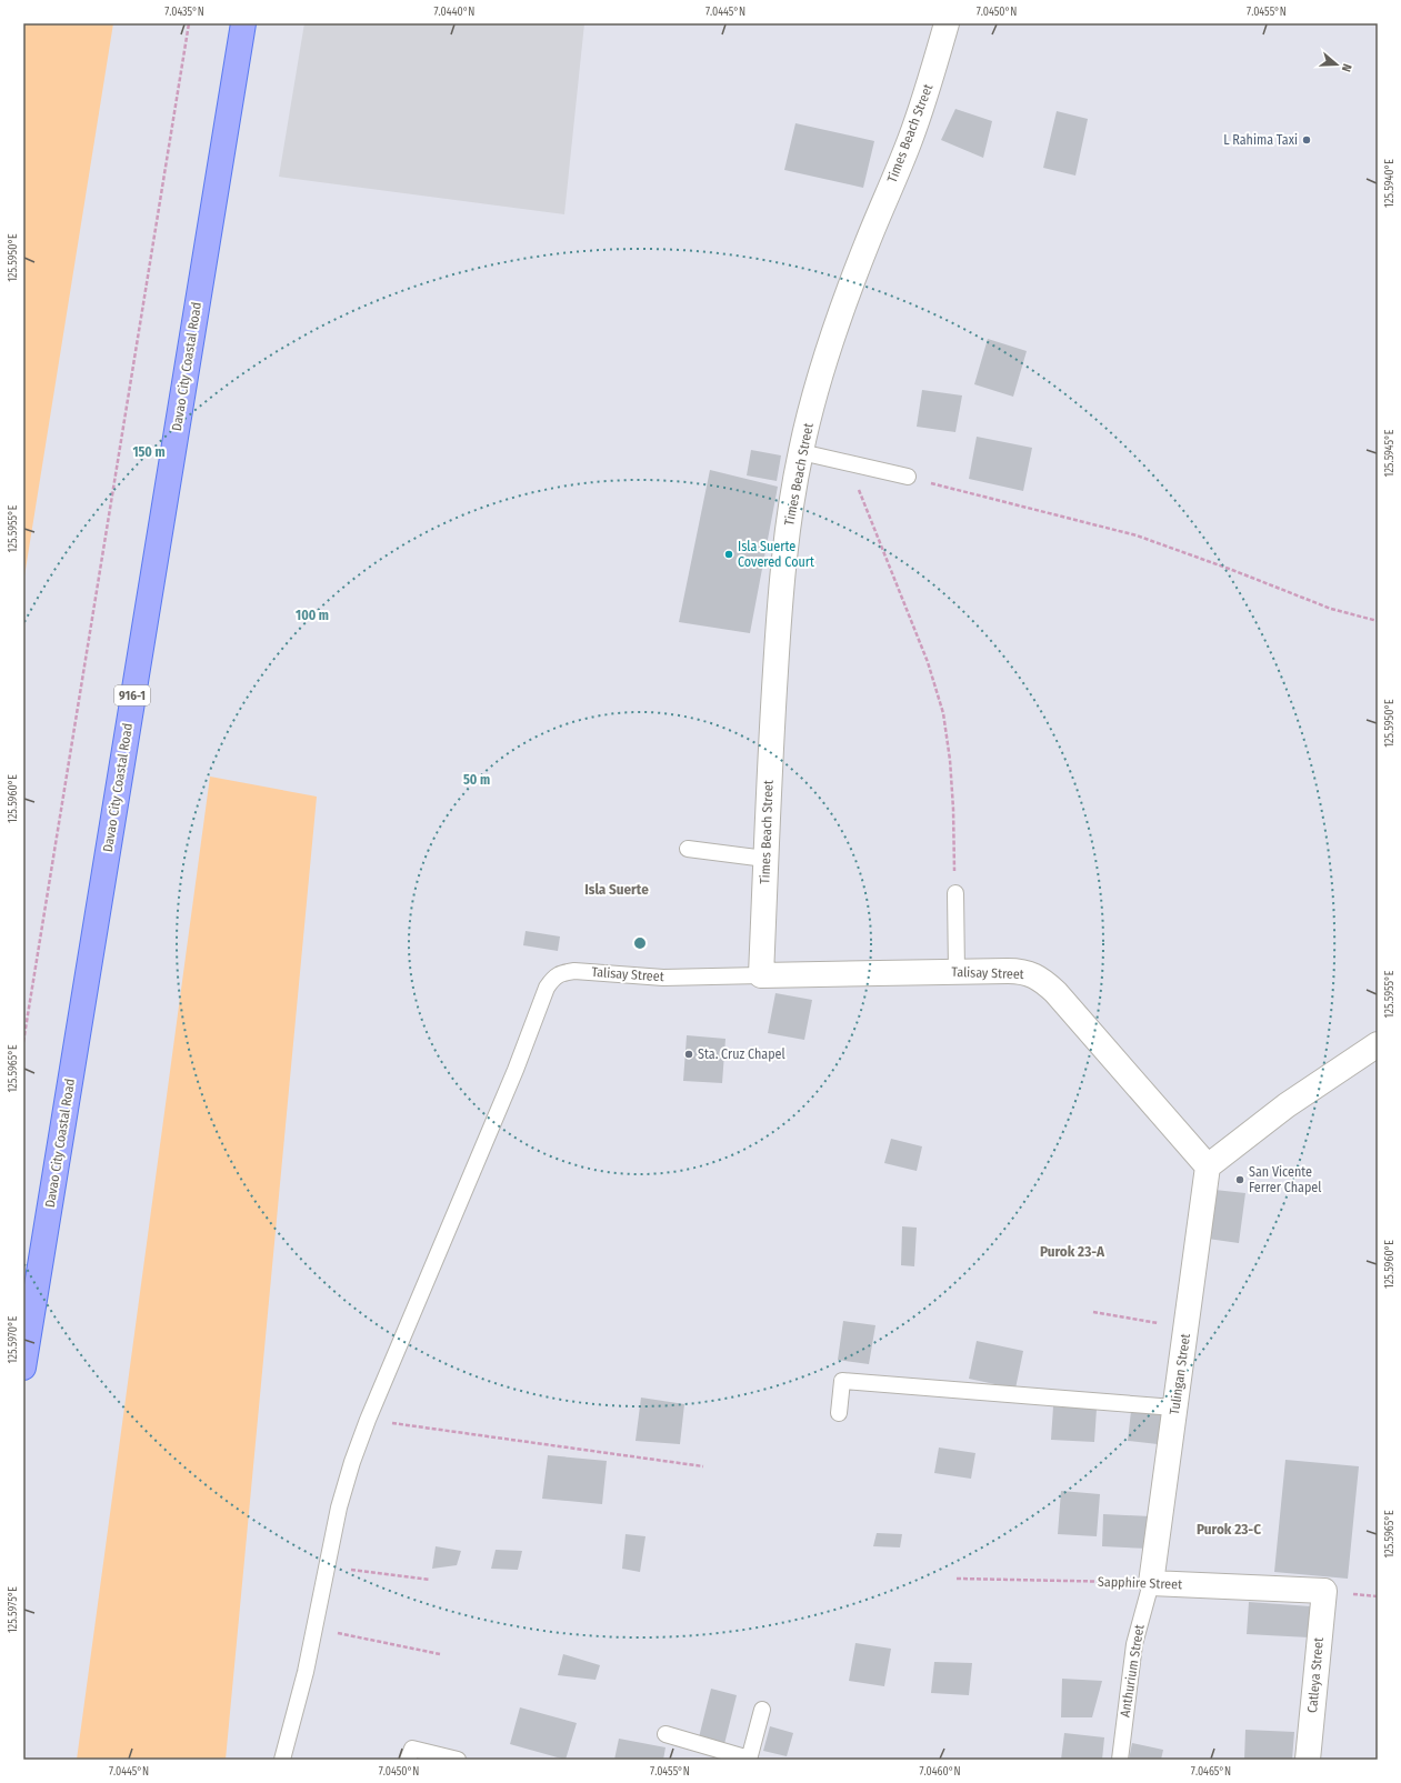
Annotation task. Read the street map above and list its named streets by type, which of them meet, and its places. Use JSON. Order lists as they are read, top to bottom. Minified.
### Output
{"streets":{"main road":["Davao City Coastal Road","916-1"],"street":["Times Beach Street","Talisay Street","Tulingan Street","Sapphire Street","Catleya Street"],"lane":["Anthurium Street"]},"crossings":[["Times Beach Street","Talisay Street"],["Talisay Street","Tulingan Street"],["Tulingan Street","Sapphire Street"],["Tulingan Street","Anthurium Street"],["Sapphire Street","Anthurium Street"],["Sapphire Street","Catleya Street"]],"districts":["Isla Suerte","Purok 23-A","Purok 23-C"],"places":["L Rahima Taxi","Isla Suerte Covered Court","Sta. Cruz Chapel","San Vicente Ferrer Chapel"],"north":"right","coordinates":["7.0435°N","7.0440°N","7.0445°N","7.0450°N","7.0455°N","125.5940°E","125.5950°E","125.5945°E","125.5955°E","125.5960°E","125.5965°E","125.5970°E","125.5975°E","7.0460°N","7.0465°N"],"rings":["150 m","100 m","50 m"]}
